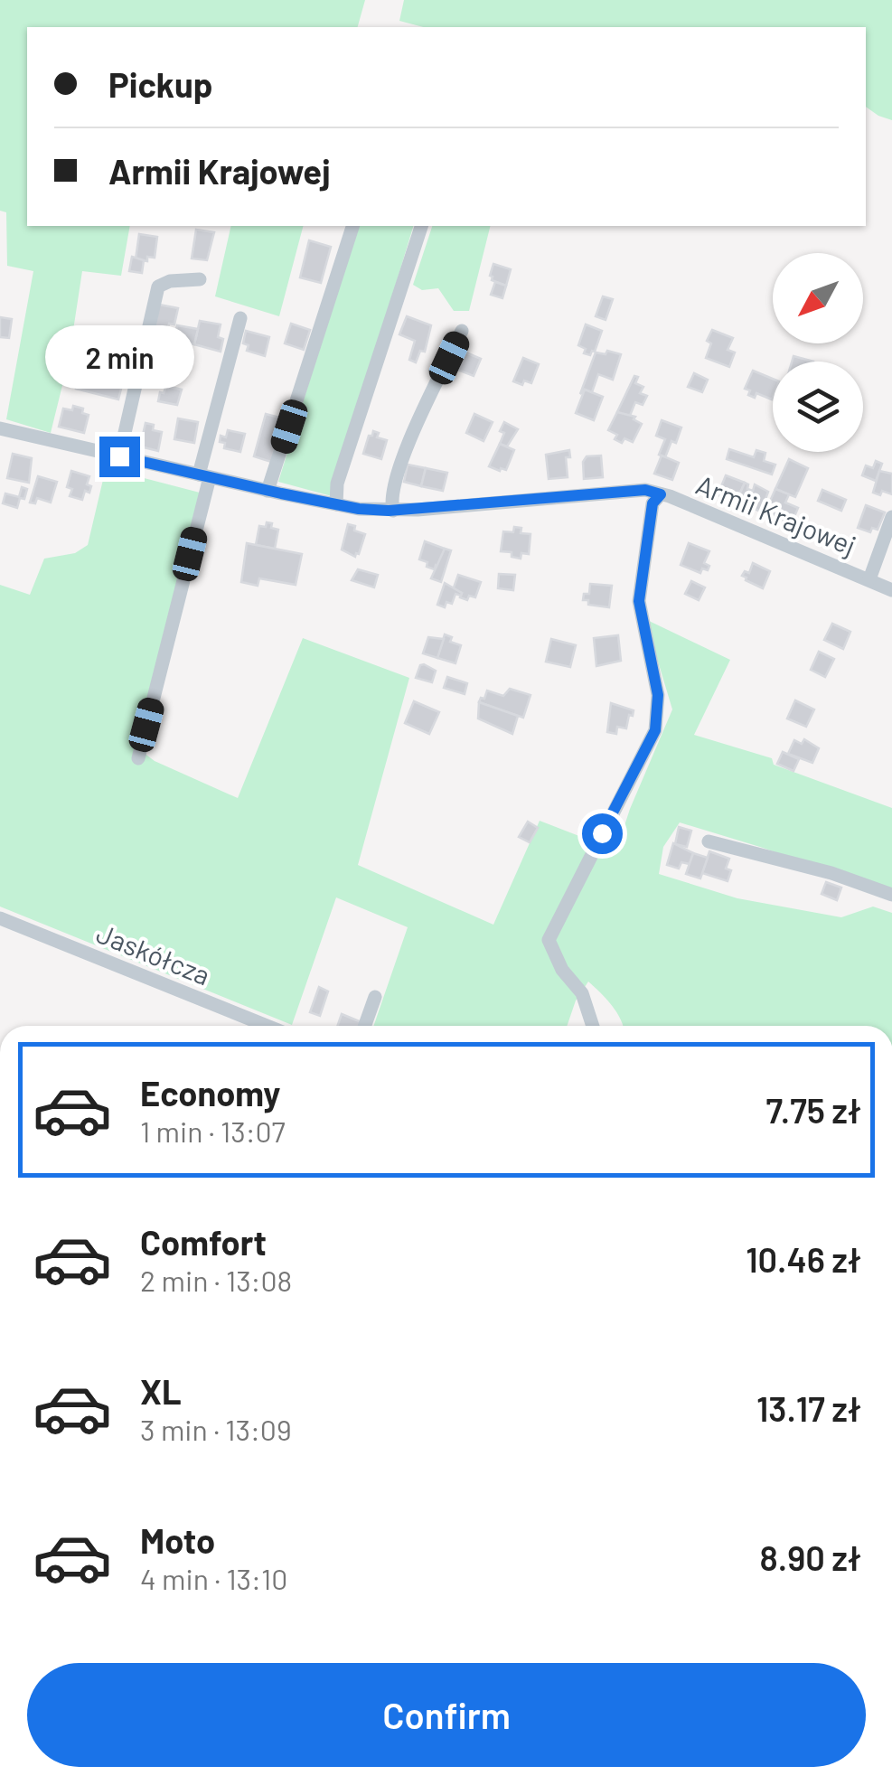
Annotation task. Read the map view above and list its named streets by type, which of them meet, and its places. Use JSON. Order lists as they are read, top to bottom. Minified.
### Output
{"streets":{"street":["Armii Krajowej","Jaskółcza"]},"north":"bottom left","page":{"banner":["Pickup","Armii Krajowej"],"bubble":"2 min","list":[{"name":"Economy","note":"1 min · 13:07","value":"7.75 zł"},{"name":"Comfort","note":"2 min · 13:08","value":"10.46 zł"},{"name":"XL","note":"3 min · 13:09","value":"13.17 zł"},{"name":"Moto","note":"4 min · 13:10","value":"8.90 zł"}],"buttons":"Confirm"}}
